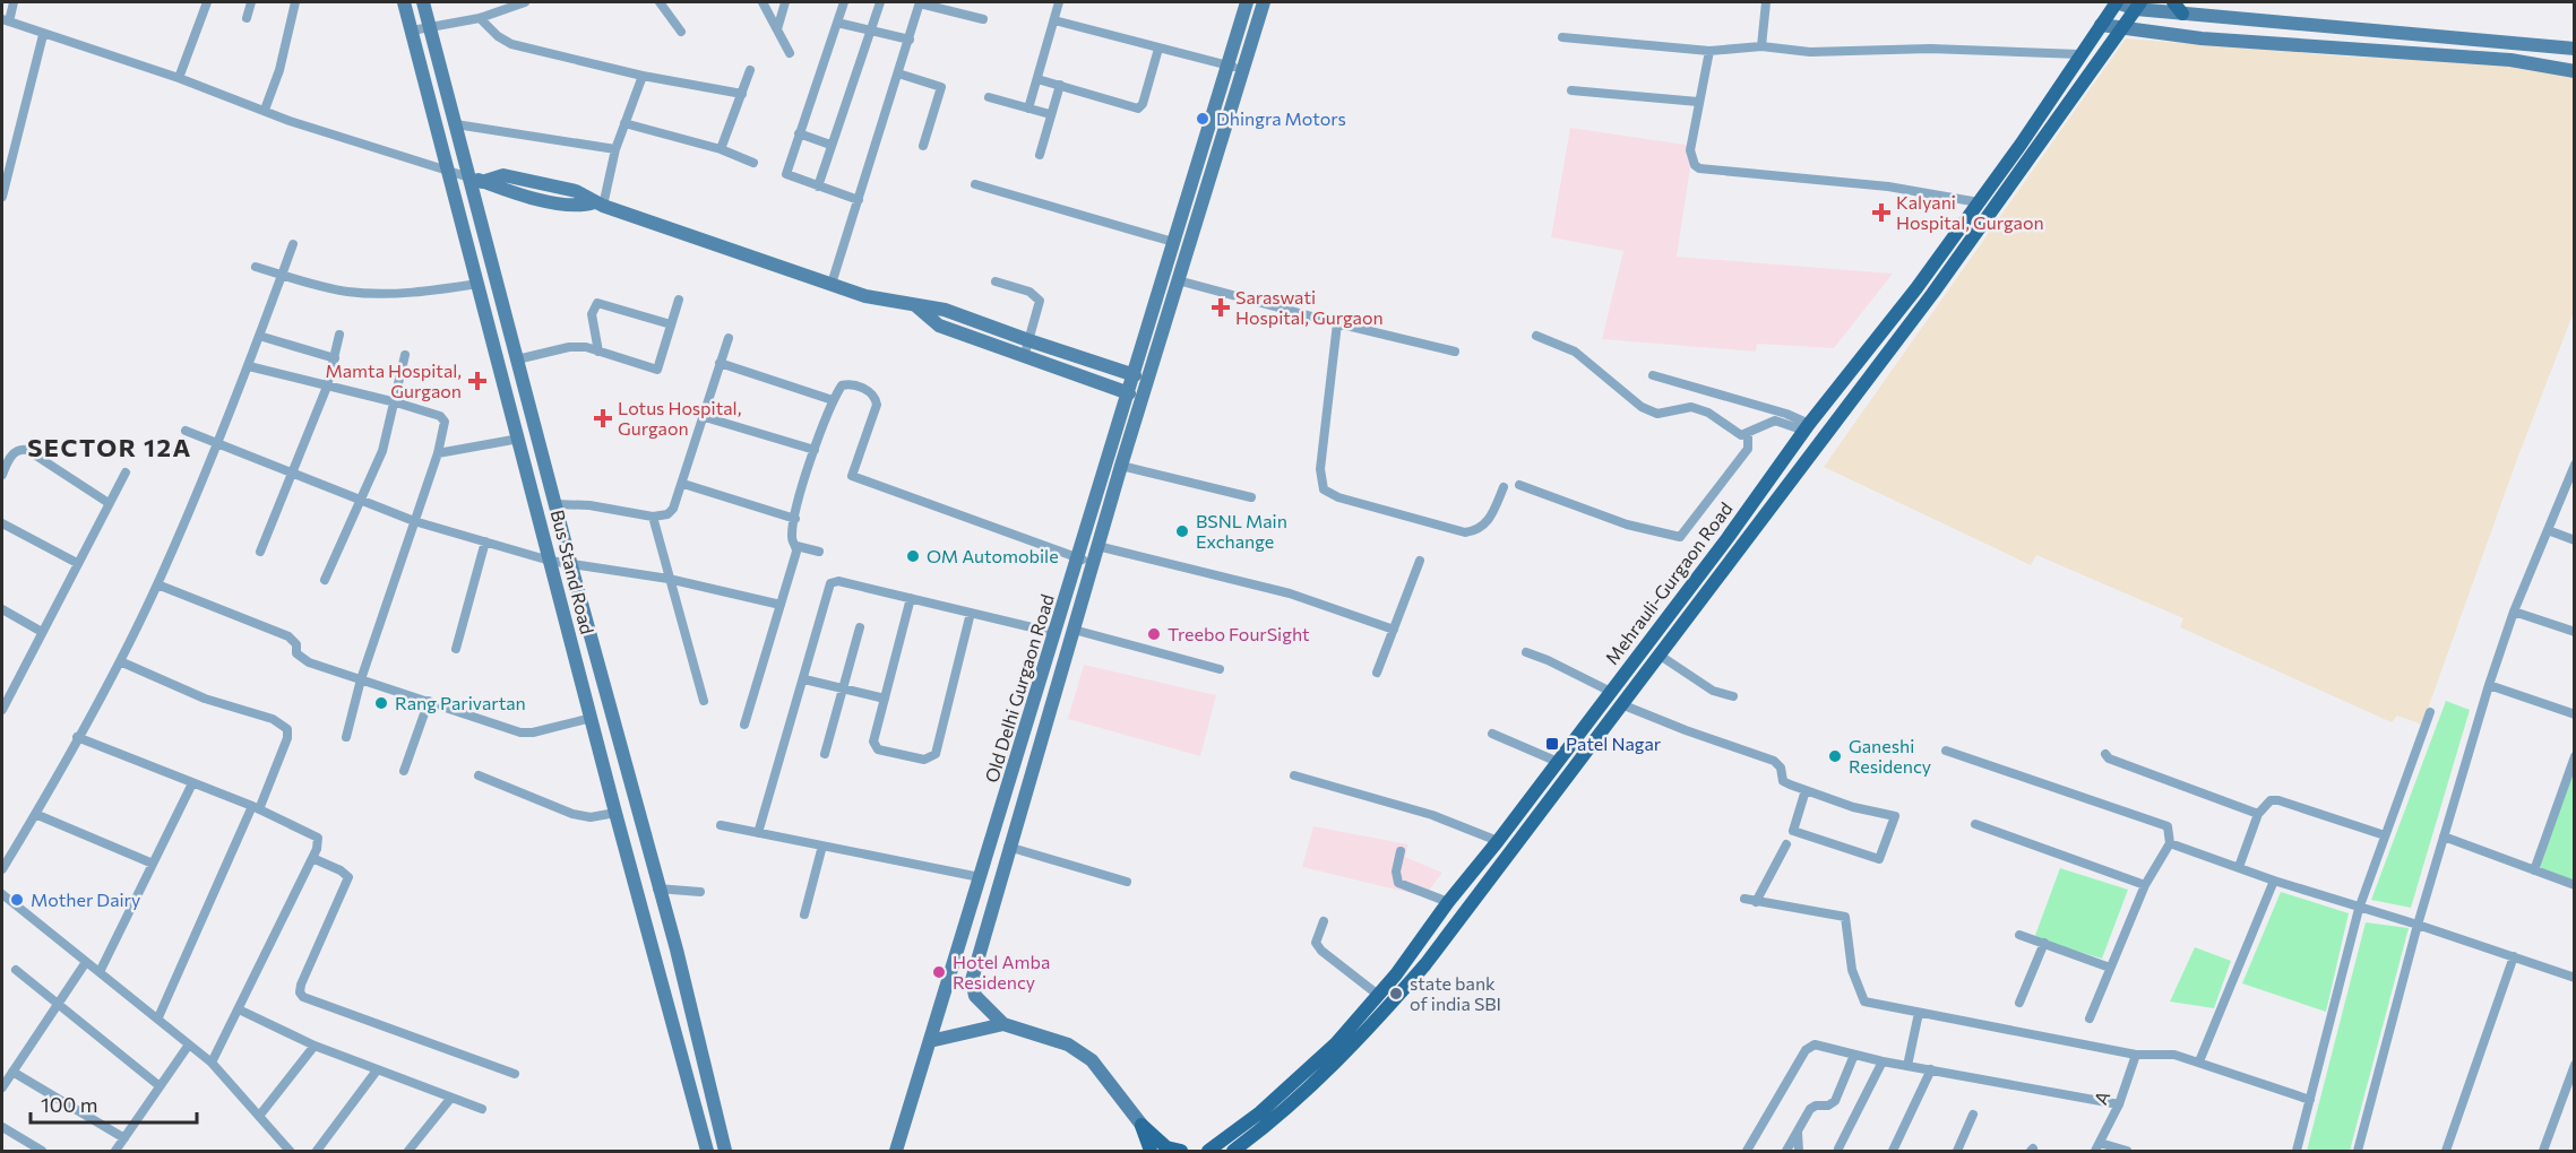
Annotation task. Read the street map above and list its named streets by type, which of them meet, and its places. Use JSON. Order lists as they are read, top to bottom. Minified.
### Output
{"streets":{"main road":["Mehrauli-Gurgaon Road"],"street":["Bus Stand Road","Old Delhi Gurgaon Road","A"]},"districts":["SECTOR 12A"],"places":{"other":["Dhingra Motors","BSNL Main Exchange","OM Automobile","Treebo FourSight","Rang Parivartan","Ganeshi Residency","Mother Dairy","Hotel Amba Residency","state bank of india SBI"],"health":["Kalyani Hospital, Gurgaon","Saraswati Hospital, Gurgaon","Mamta Hospital, Gurgaon","Lotus Hospital, Gurgaon"],"transit":["Patel Nagar"]},"scale_bar":"100 m"}
